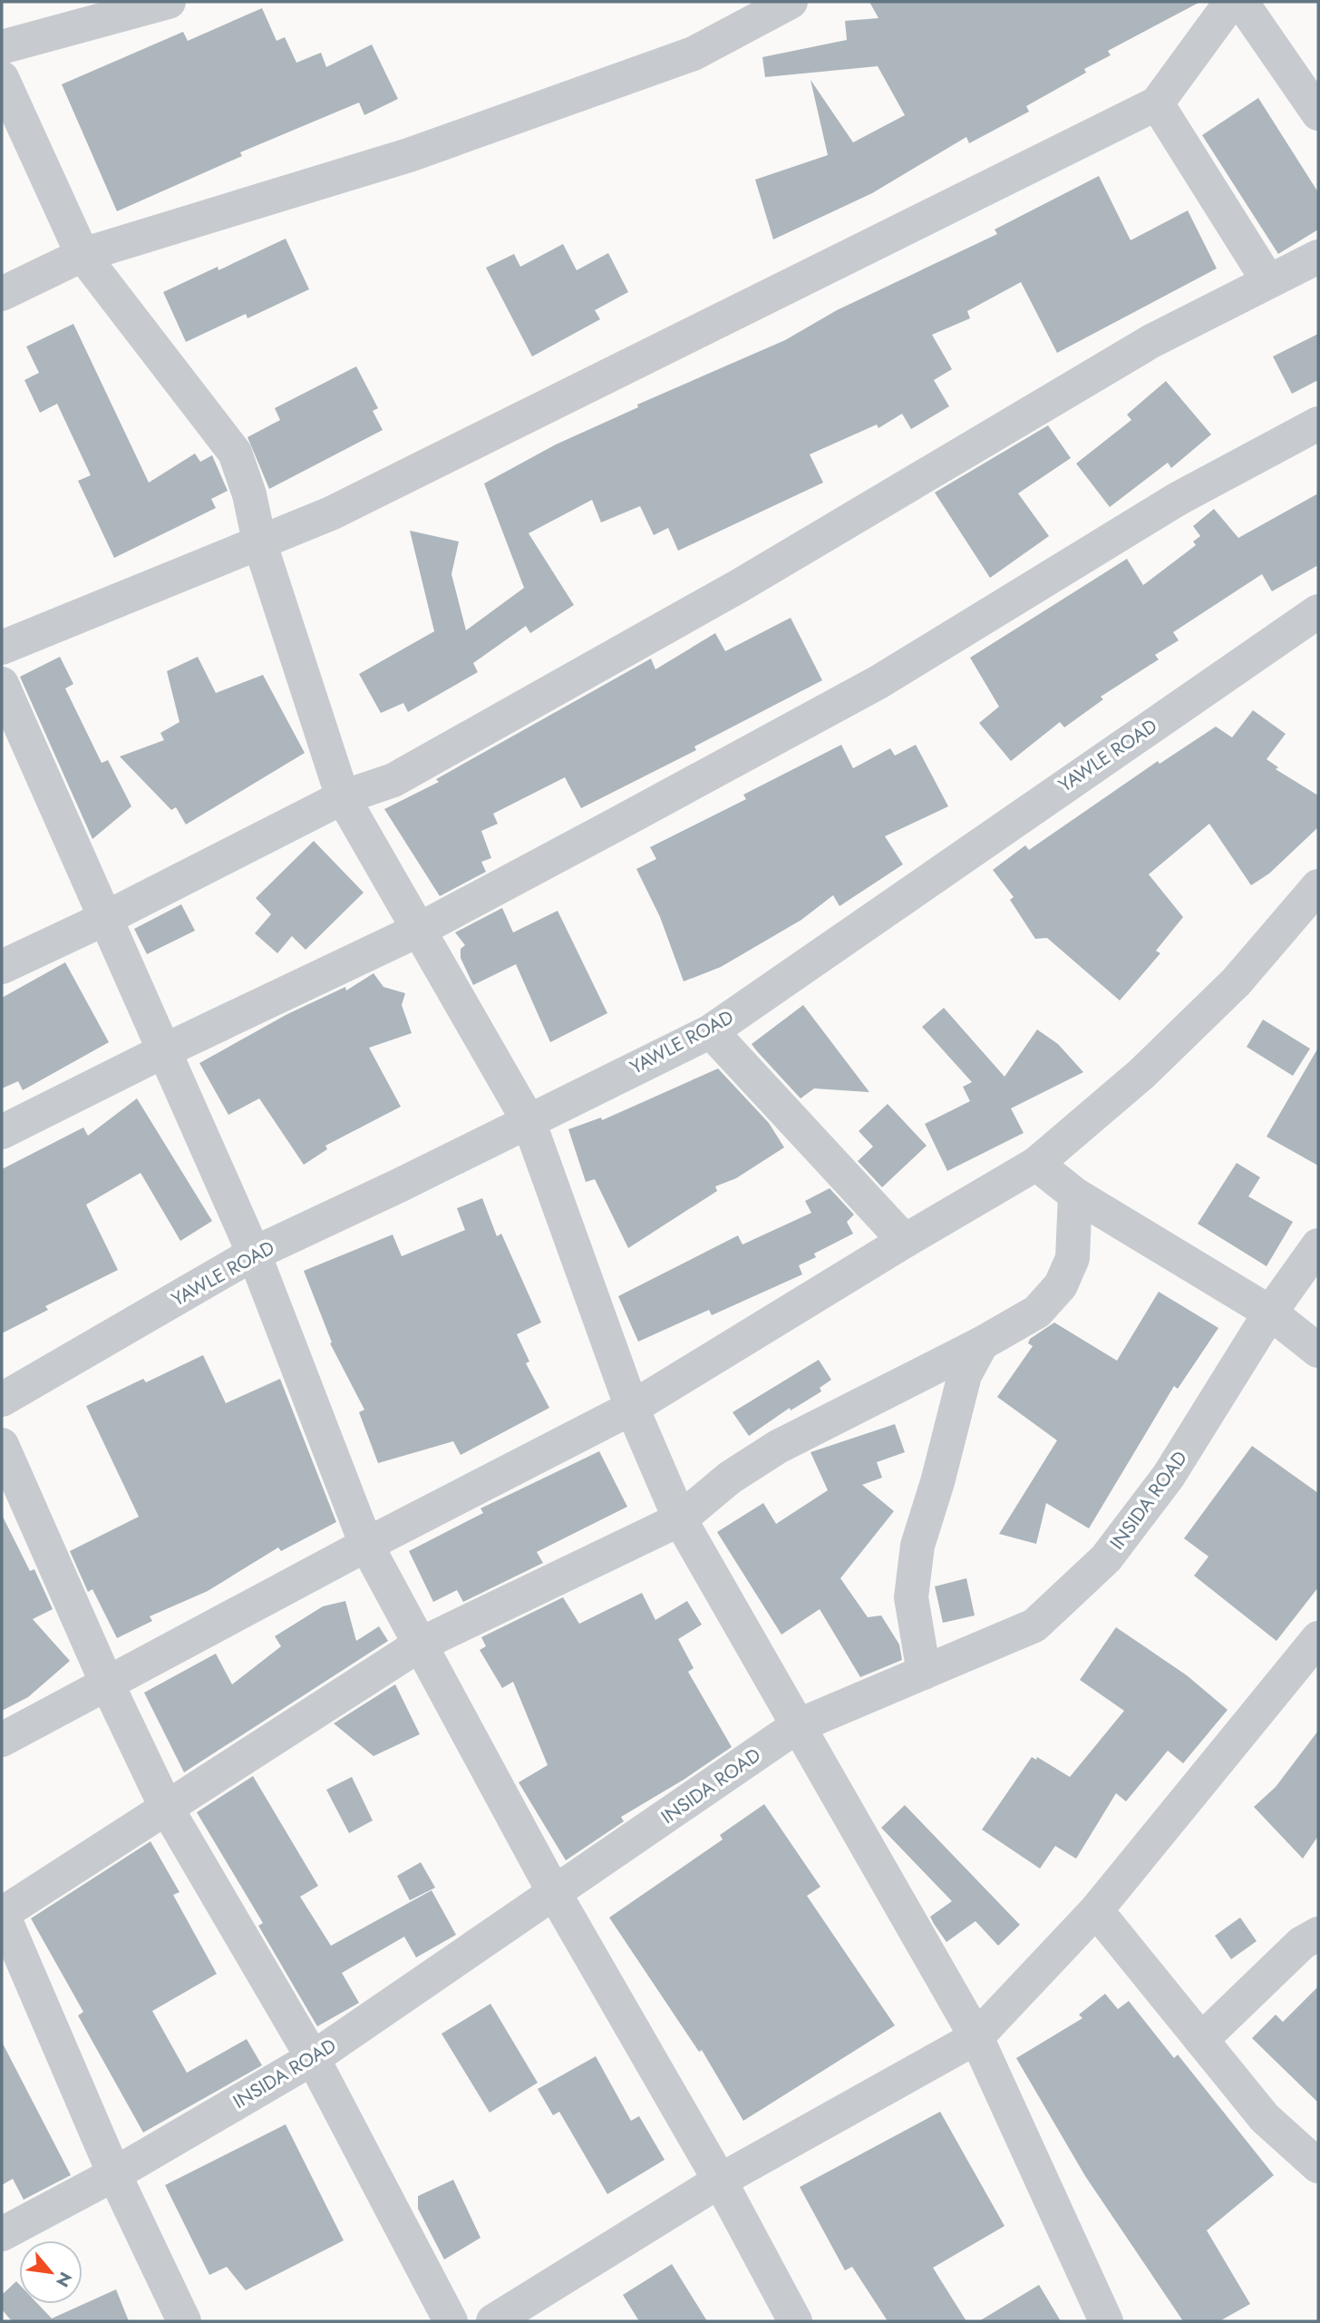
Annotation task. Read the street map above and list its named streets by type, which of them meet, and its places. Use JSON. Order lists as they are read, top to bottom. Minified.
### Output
{"streets":{"street":["YAWLE ROAD","INSIDA ROAD"]},"north":"bottom right"}
